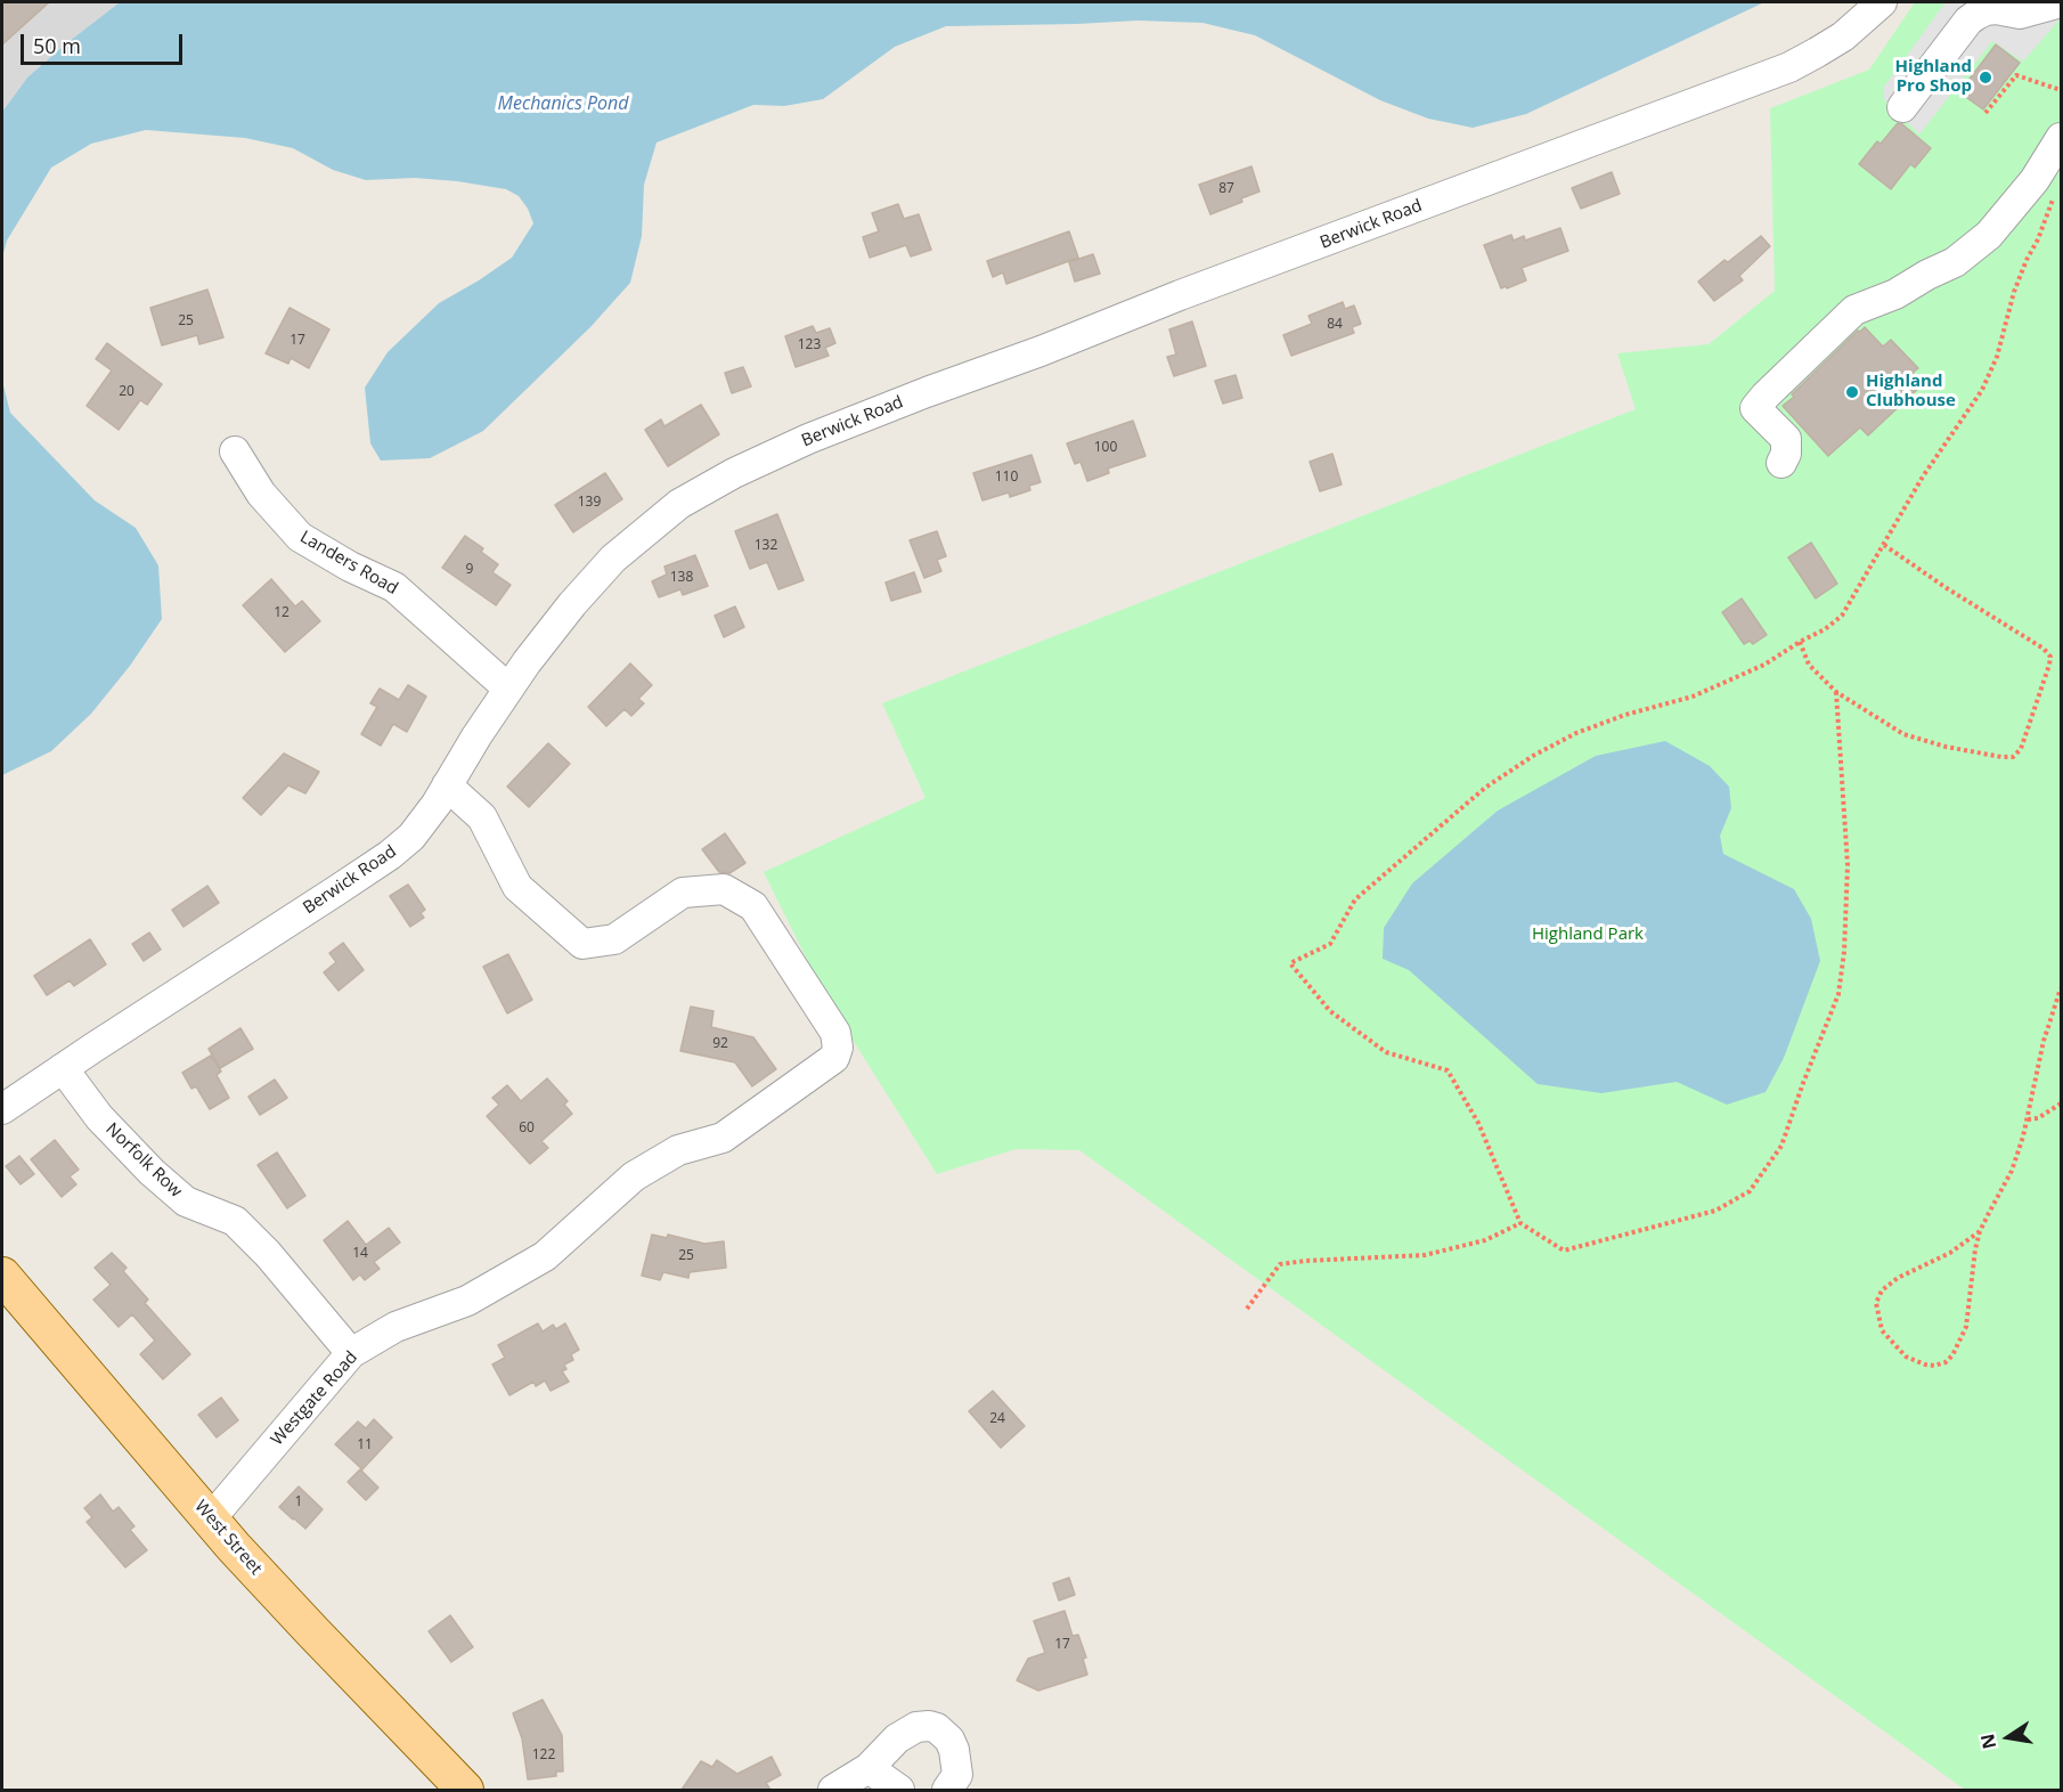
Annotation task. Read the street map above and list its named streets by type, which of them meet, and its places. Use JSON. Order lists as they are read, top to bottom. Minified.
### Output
{"streets":{"main road":["West Street"],"street":["Berwick Road","Landers Road","Norfolk Row","Westgate Road"]},"crossings":[["Berwick Road","Landers Road"],["Berwick Road","Norfolk Row"],["Berwick Road","Westgate Road"],["Norfolk Row","Westgate Road"],["Westgate Road","West Street"]],"water":["Mechanics Pond"],"parks":["Highland Park"],"places":["Highland Pro Shop","Highland Clubhouse"],"house_numbers":["87","25","84","17","123","20","100","110","139","132","9","138","12","92","60","14","25","24","11","1","17","122"],"scale_bar":"50 m","north":"left"}
